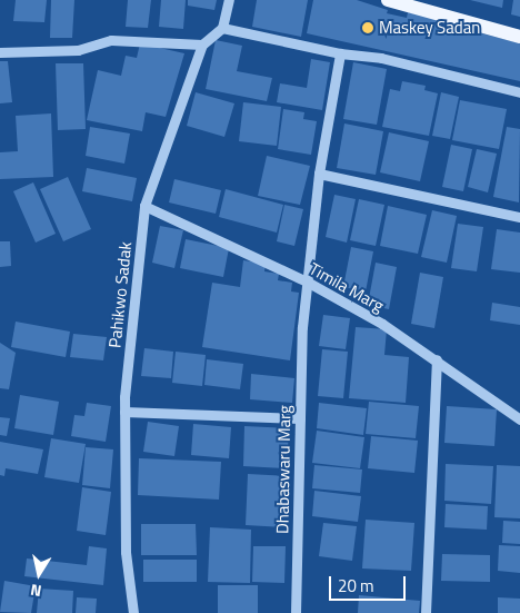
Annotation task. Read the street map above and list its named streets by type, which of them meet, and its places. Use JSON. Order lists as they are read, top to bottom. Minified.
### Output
{"streets":{"street":["Timila Marg","Pahikwo Sadak","Dhabaswaru Marg"]},"crossings":[["Timila Marg","Pahikwo Sadak"],["Timila Marg","Dhabaswaru Marg"]],"places":["Maskey Sadan"],"scale_bar":"20 m","north":"bottom"}
